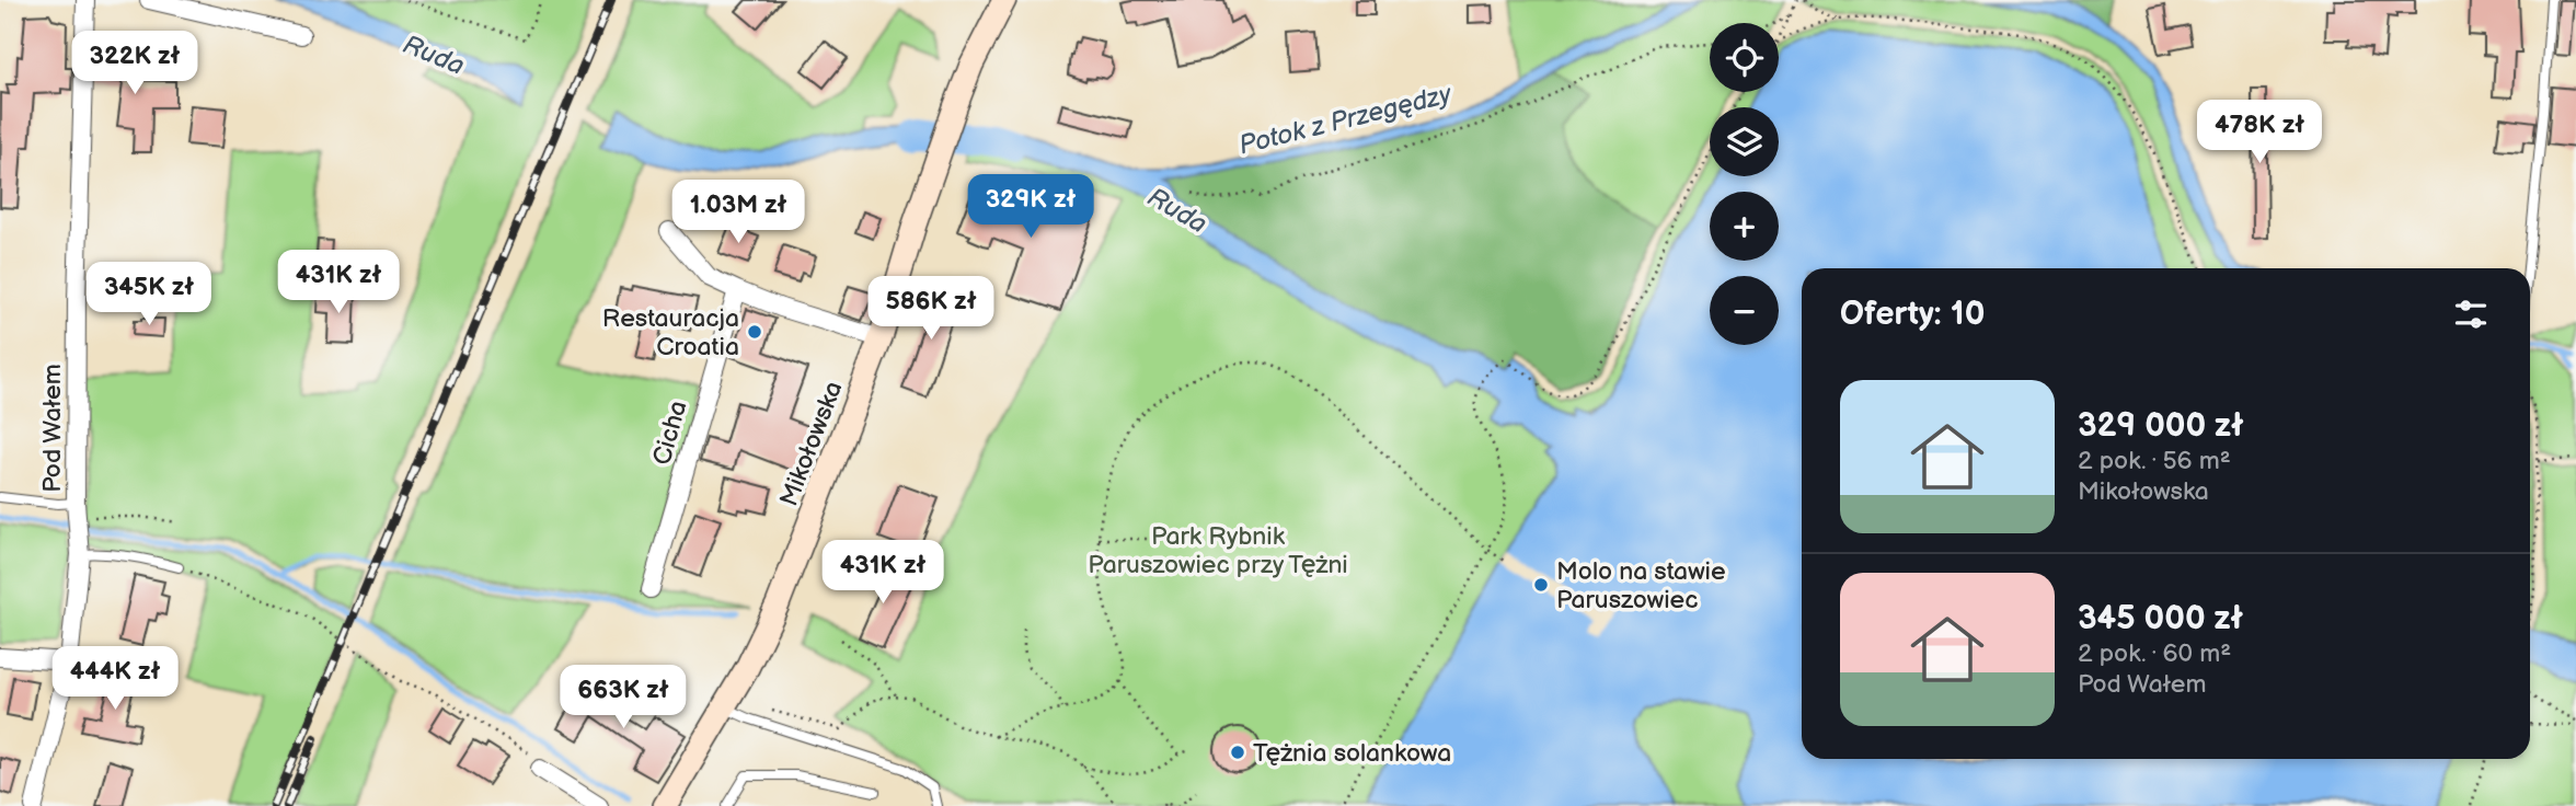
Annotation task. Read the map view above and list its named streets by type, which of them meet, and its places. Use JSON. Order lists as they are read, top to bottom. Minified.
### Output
{"streets":{"main road":["Mikołowska"],"street":["Pod Wałem","Cicha"]},"water":["Ruda","Potok z Przegędzy"],"parks":["Park Rybnik Paruszowiec przy Tężni"],"places":["Restauracja Croatia","Molo na stawie Paruszowiec","Tężnia solankowa"],"page":{"map_buttons":["+","−"],"price":["322K zł","478K zł","329K zł","1.03M zł","431K zł","345K zł","586K zł","431K zł","444K zł","663K zł"],"heading":"Oferty: 10","list":[{"name":"329 000 zł","note":"2 pok. · 56 m² · Mikołowska"},{"name":"345 000 zł","note":"2 pok. · 60 m² · Pod Wałem"}]}}
